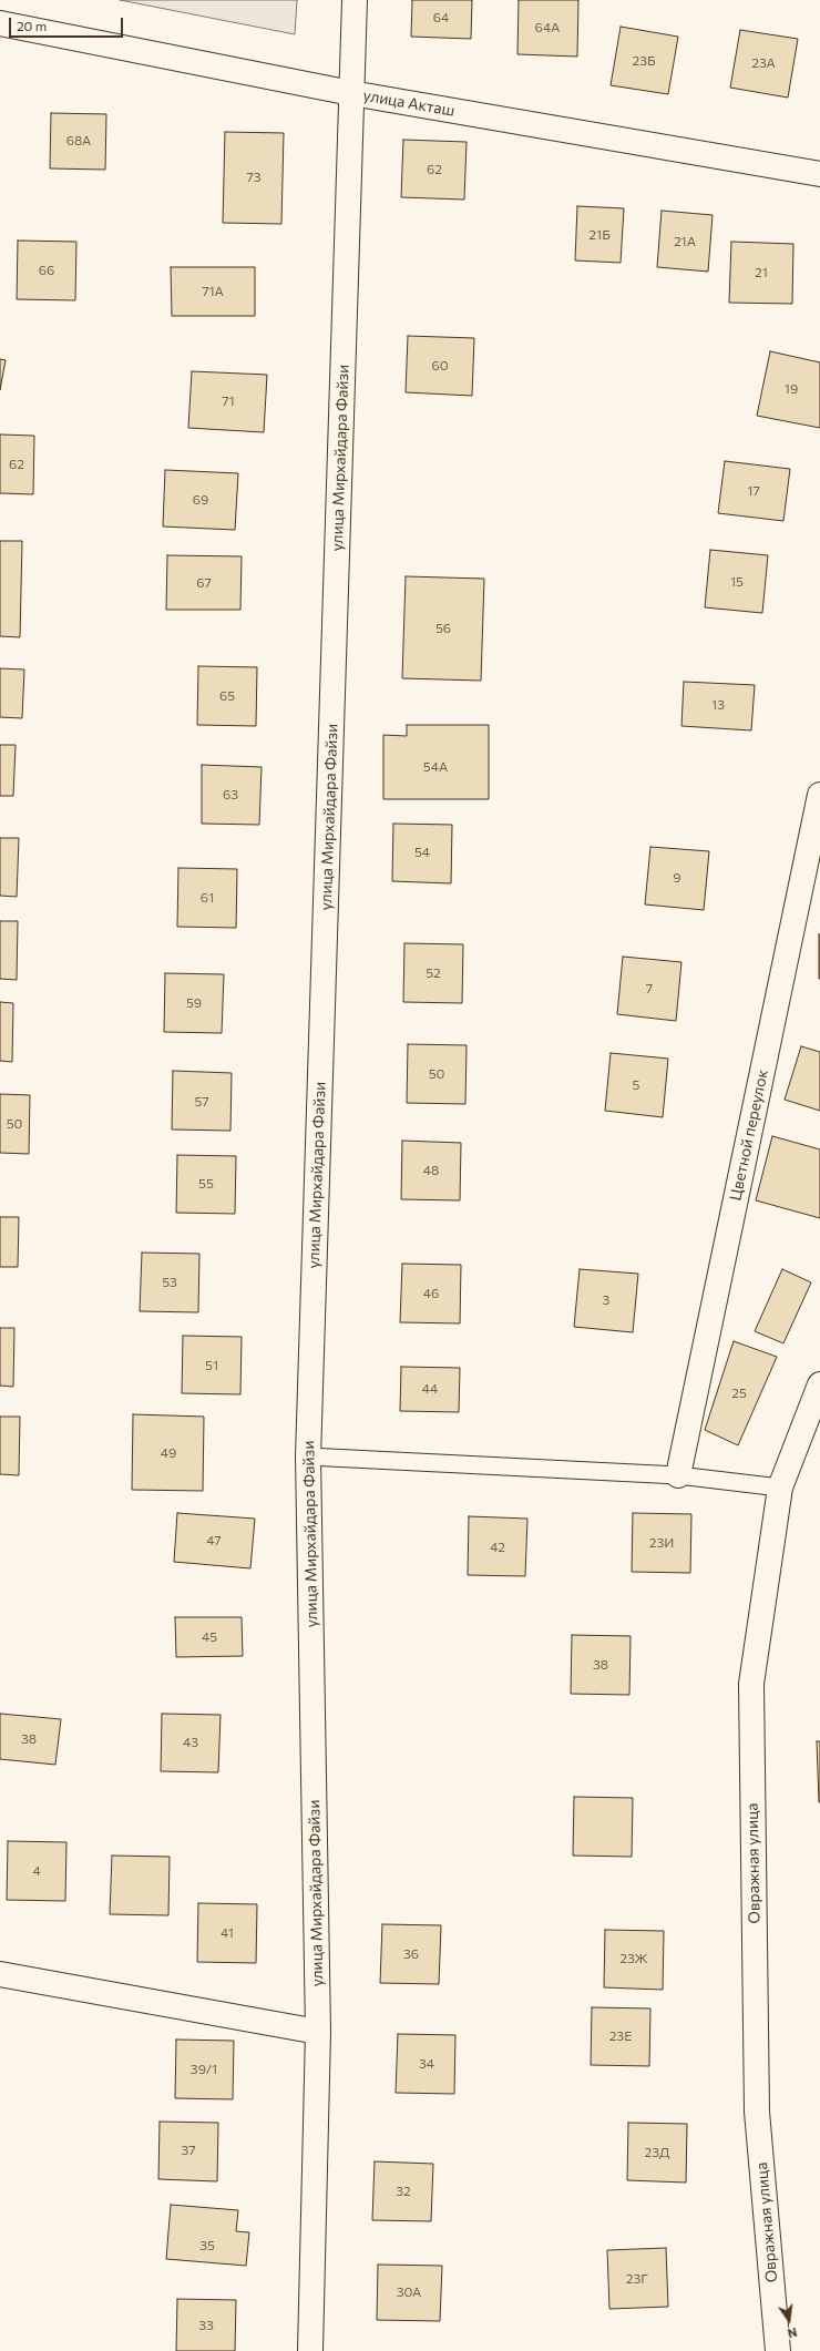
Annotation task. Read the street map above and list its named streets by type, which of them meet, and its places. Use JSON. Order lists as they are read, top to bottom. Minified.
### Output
{"streets":{"street":["улица Акташ","улица Мирхайдара Файзи","Цветной переулок","Овражная улица"]},"crossings":[["улица Акташ","улица Мирхайдара Файзи"]],"house_numbers":["64","64А","23Б","23А","68А","62","73","21Б","21А","66","21","71А","60","19","71","62","17","69","15","67","56","65","13","54А","63","54","9","61","52","7","59","50","5","57","50","48","55","53","46","3","51","44","25","49","47","23И","42","45","38","38","43","4","41","36","23Ж","23Е","34","39/1","37","23Д","32","35","23Г","30А","33"],"scale_bar":"20 m","north":"bottom"}
